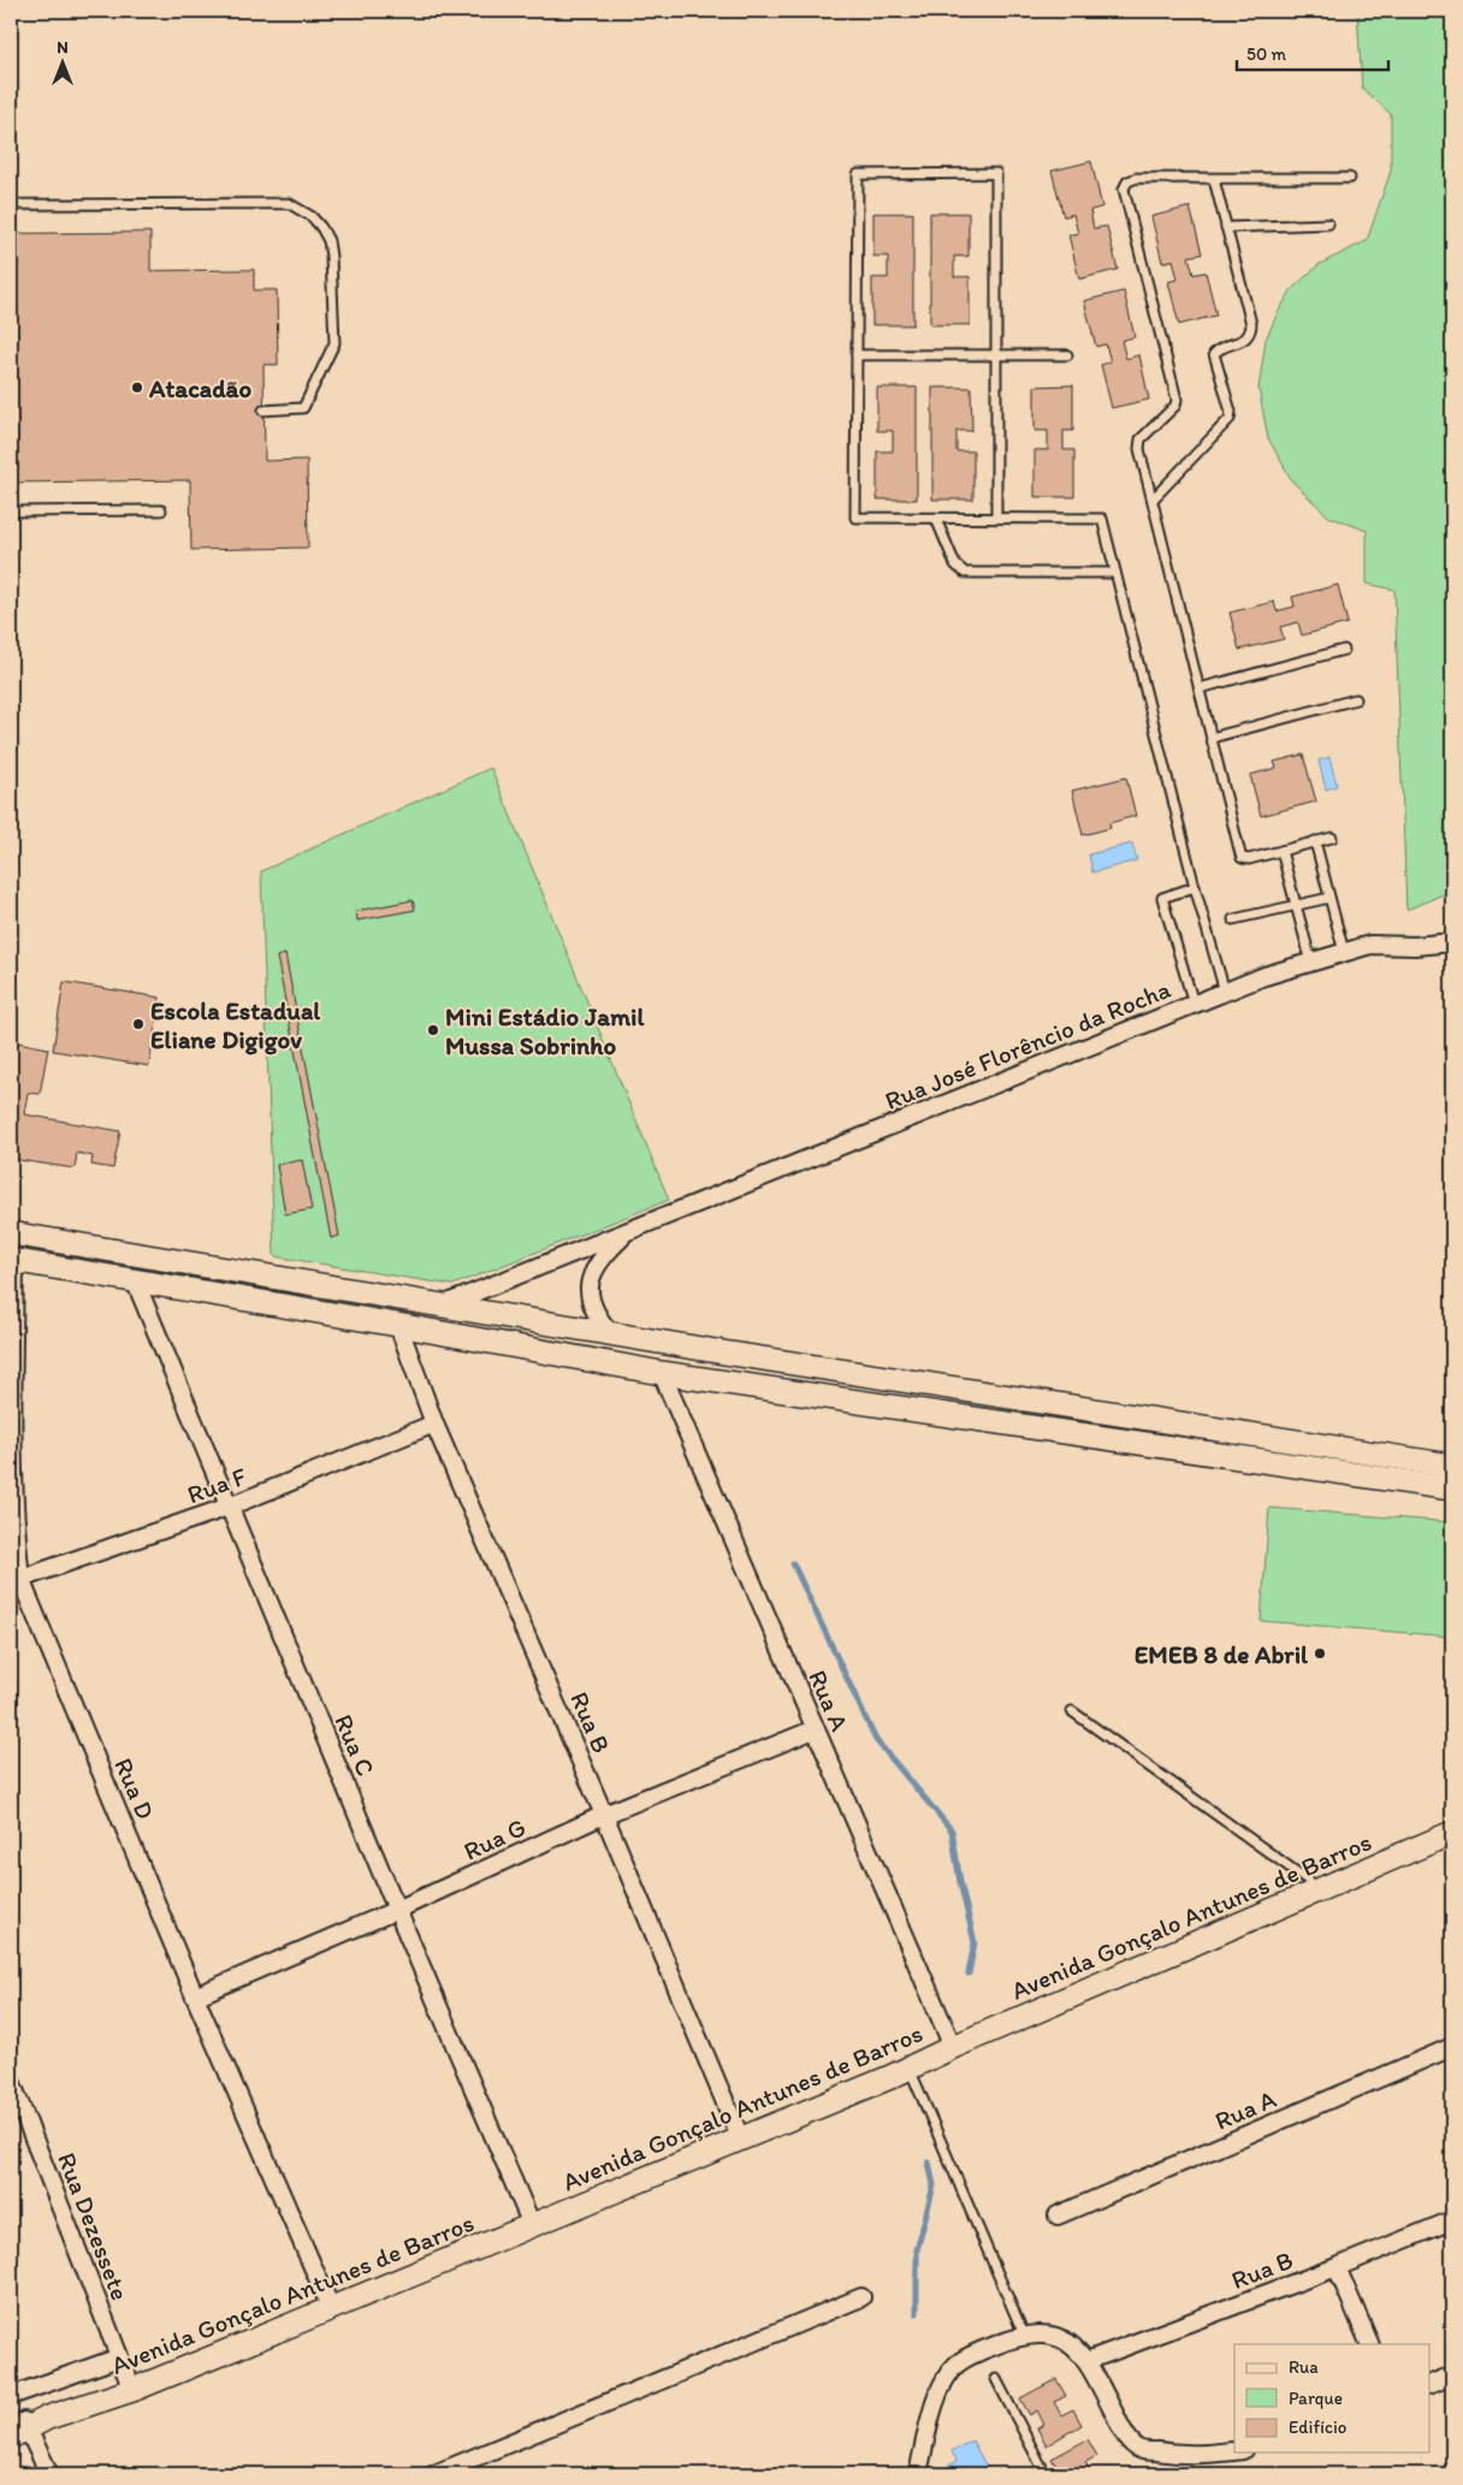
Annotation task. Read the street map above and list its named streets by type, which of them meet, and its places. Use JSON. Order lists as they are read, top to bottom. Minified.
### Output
{"streets":{"main road":["Avenida Gonçalo Antunes de Barros"],"street":["Rua José Florêncio da Rocha","Rua F","Rua A","Rua B","Rua C","Rua D","Rua G","Rua Dezessete"]},"crossings":[["Rua F","Rua B"],["Rua F","Rua C"],["Rua F","Rua D"],["Rua A","Rua G"],["Rua A","Avenida Gonçalo Antunes de Barros"],["Rua B","Rua G"],["Rua B","Avenida Gonçalo Antunes de Barros"],["Rua C","Rua G"],["Rua C","Avenida Gonçalo Antunes de Barros"],["Rua D","Rua G"],["Rua D","Avenida Gonçalo Antunes de Barros"],["Avenida Gonçalo Antunes de Barros","Rua Dezessete"]],"places":["Atacadão","Escola Estadual Eliane Digigov","Mini Estádio Jamil Mussa Sobrinho","EMEB 8 de Abril"],"legend":["Rua","Parque","Edifício"],"scale_bar":"50 m","north":"top"}
